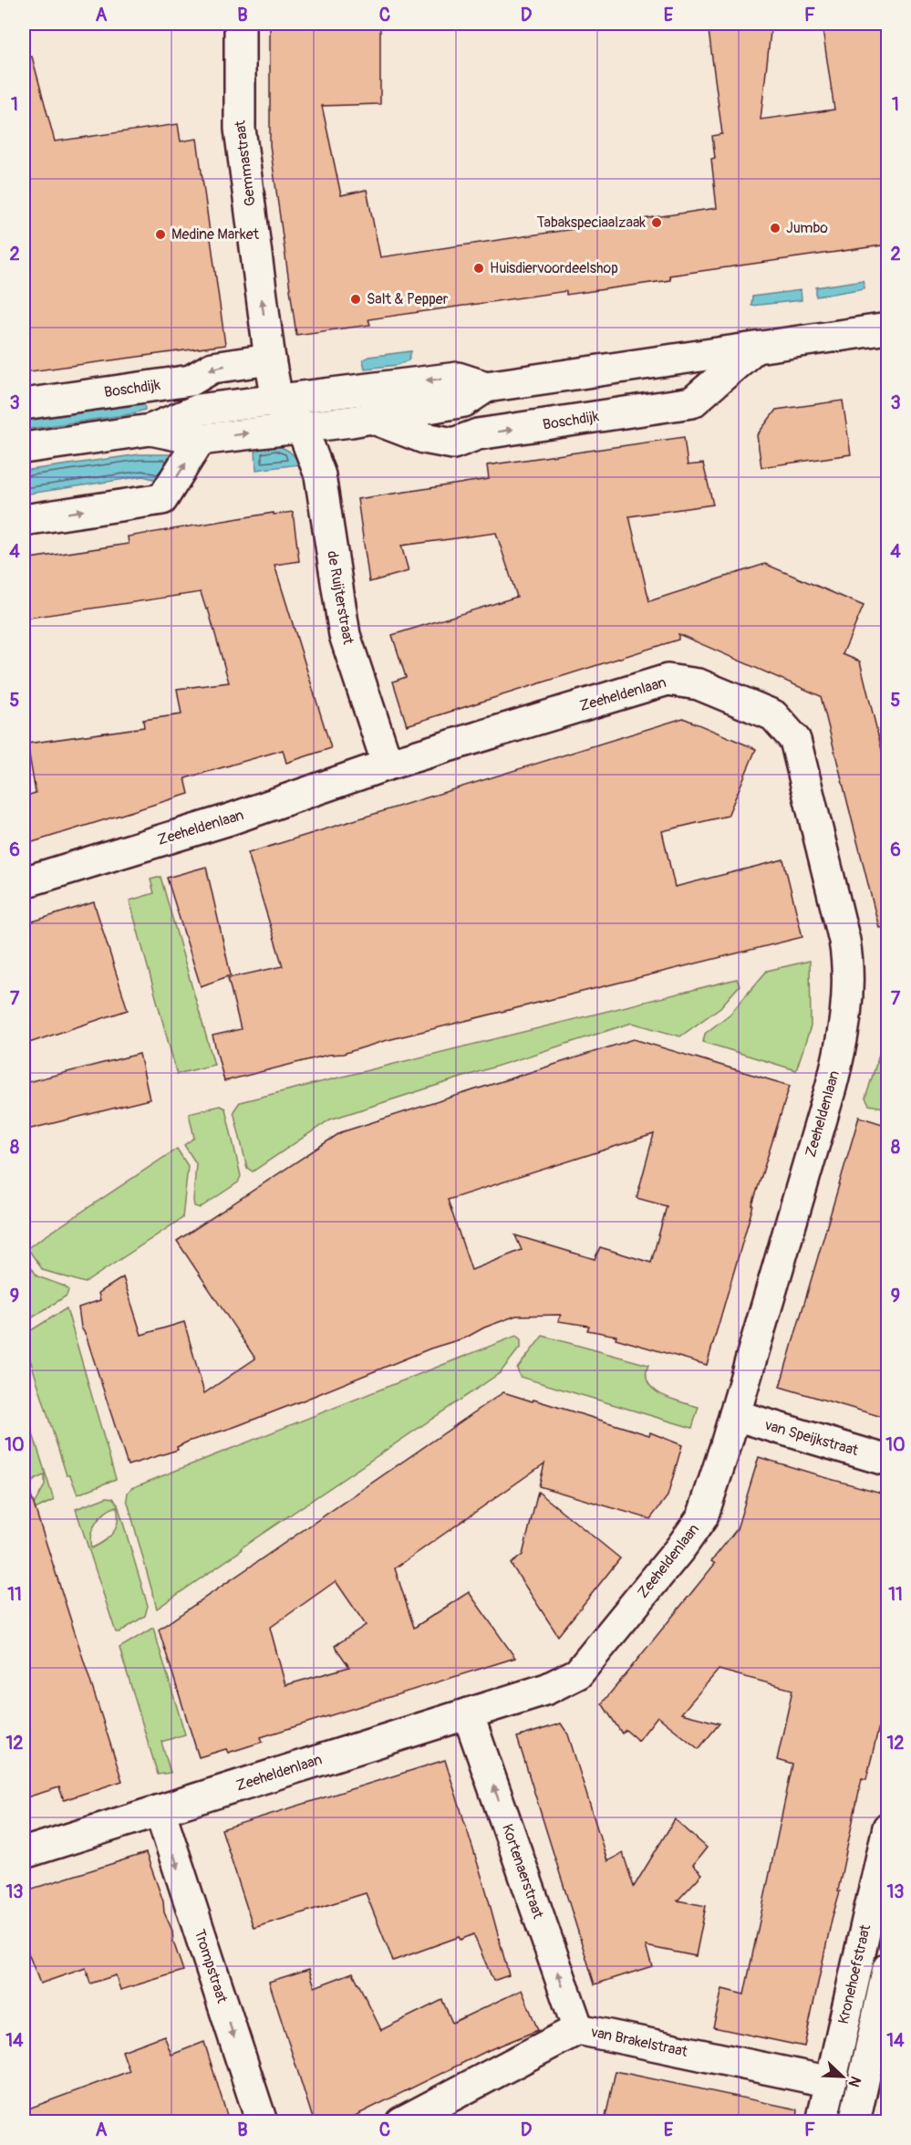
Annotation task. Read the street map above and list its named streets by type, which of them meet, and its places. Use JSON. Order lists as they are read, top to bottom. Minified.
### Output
{"streets":{"street":["Gemmastraat","Boschdijk","de Ruijterstraat","Zeeheldenlaan","van Speijkstraat","Kortenaerstraat","Trompstraat","Kronehoefstraat","van Brakelstraat"]},"crossings":[["Gemmastraat","Boschdijk"],["Boschdijk","de Ruijterstraat"],["de Ruijterstraat","Zeeheldenlaan"],["Zeeheldenlaan","van Speijkstraat"],["Zeeheldenlaan","Kortenaerstraat"],["Zeeheldenlaan","Trompstraat"],["Kortenaerstraat","van Brakelstraat"],["Kronehoefstraat","van Brakelstraat"]],"one_way":["Gemmastraat","Kortenaerstraat","Trompstraat"],"places":["Tabakspeciaalzaak","Jumbo","Medine Market","Huisdiervoordeelshop","Salt & Pepper"],"north":"bottom right","grid":{"columns":["A","B","C","D","E","F"],"rows":["1","2","3","4","5","6","7","8","9","10","11","12","13","14"]}}
